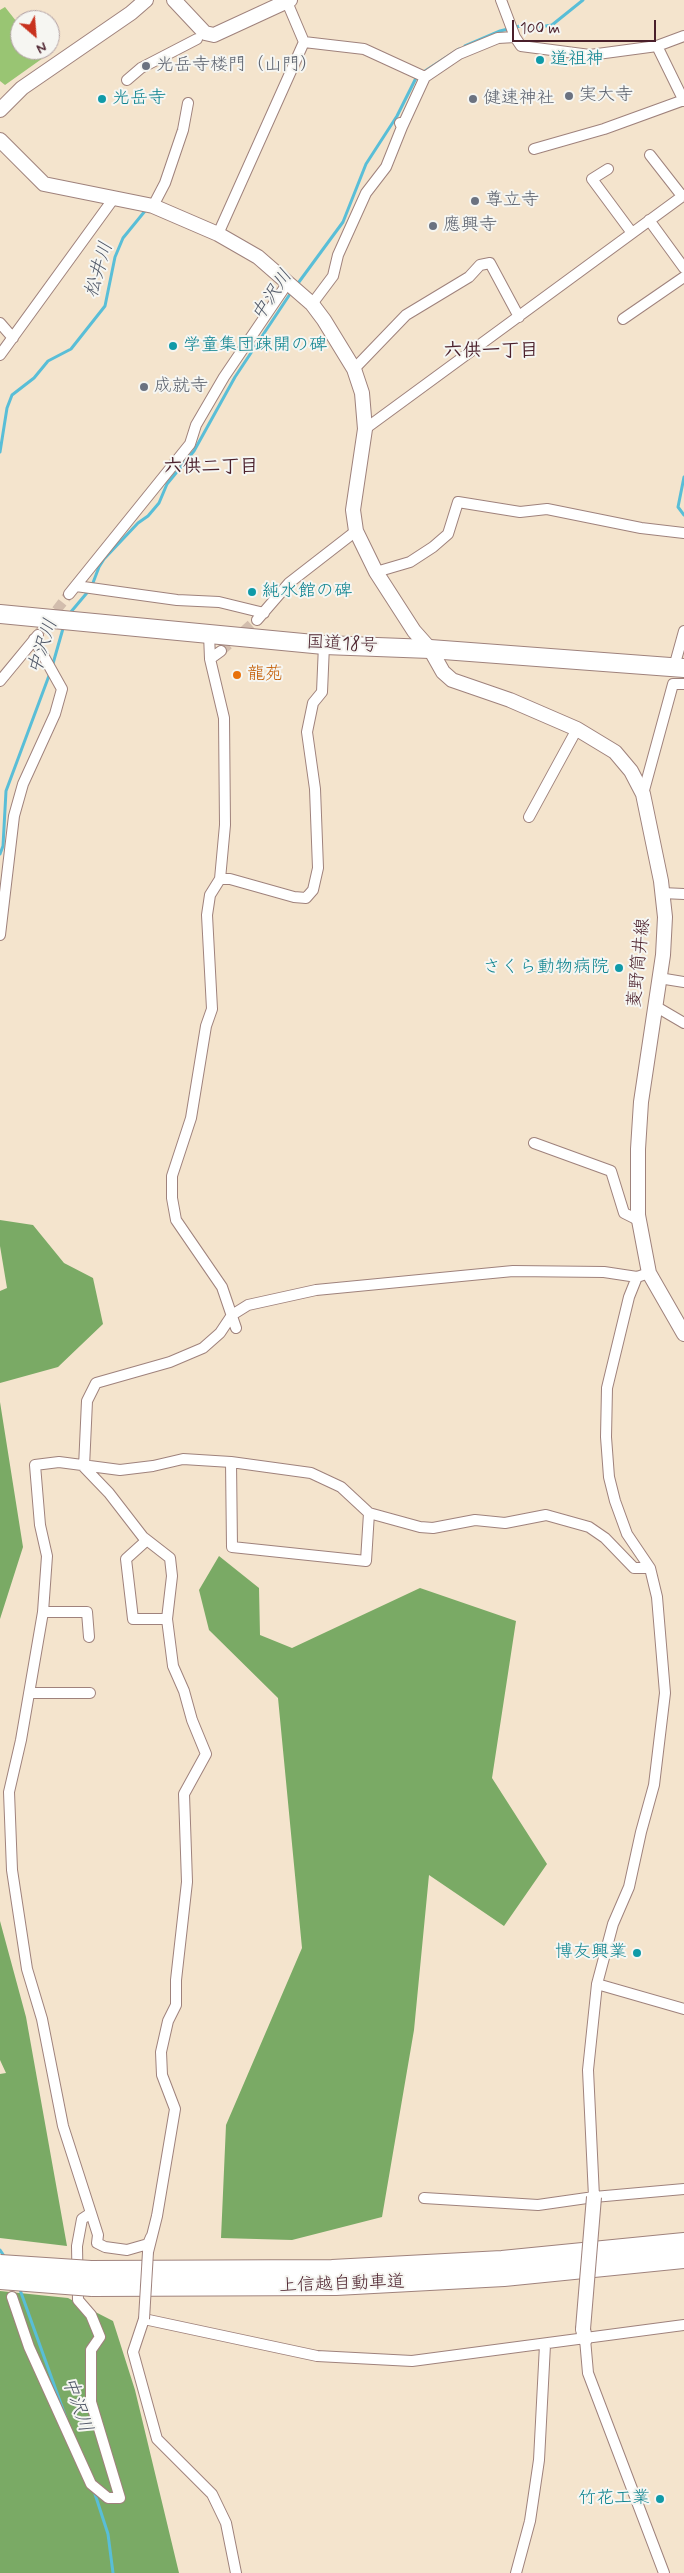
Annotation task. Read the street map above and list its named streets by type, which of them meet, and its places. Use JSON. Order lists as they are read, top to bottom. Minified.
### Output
{"streets":{"highway":["国道18号","上信越自動車道"],"main road":["菱野筒井線"]},"crossings":[["国道18号","菱野筒井線"]],"districts":["六供一丁目","六供二丁目"],"water":["松井川","中沢川"],"places":["道祖神","光岳寺楼門（山門）","実大寺","光岳寺","健速神社","尊立寺","應興寺","学童集団疎開の碑","成就寺","純水館の碑","龍苑","さくら動物病院","博友興業","竹花工業"],"scale_bar":"100 m","north":"bottom right"}
